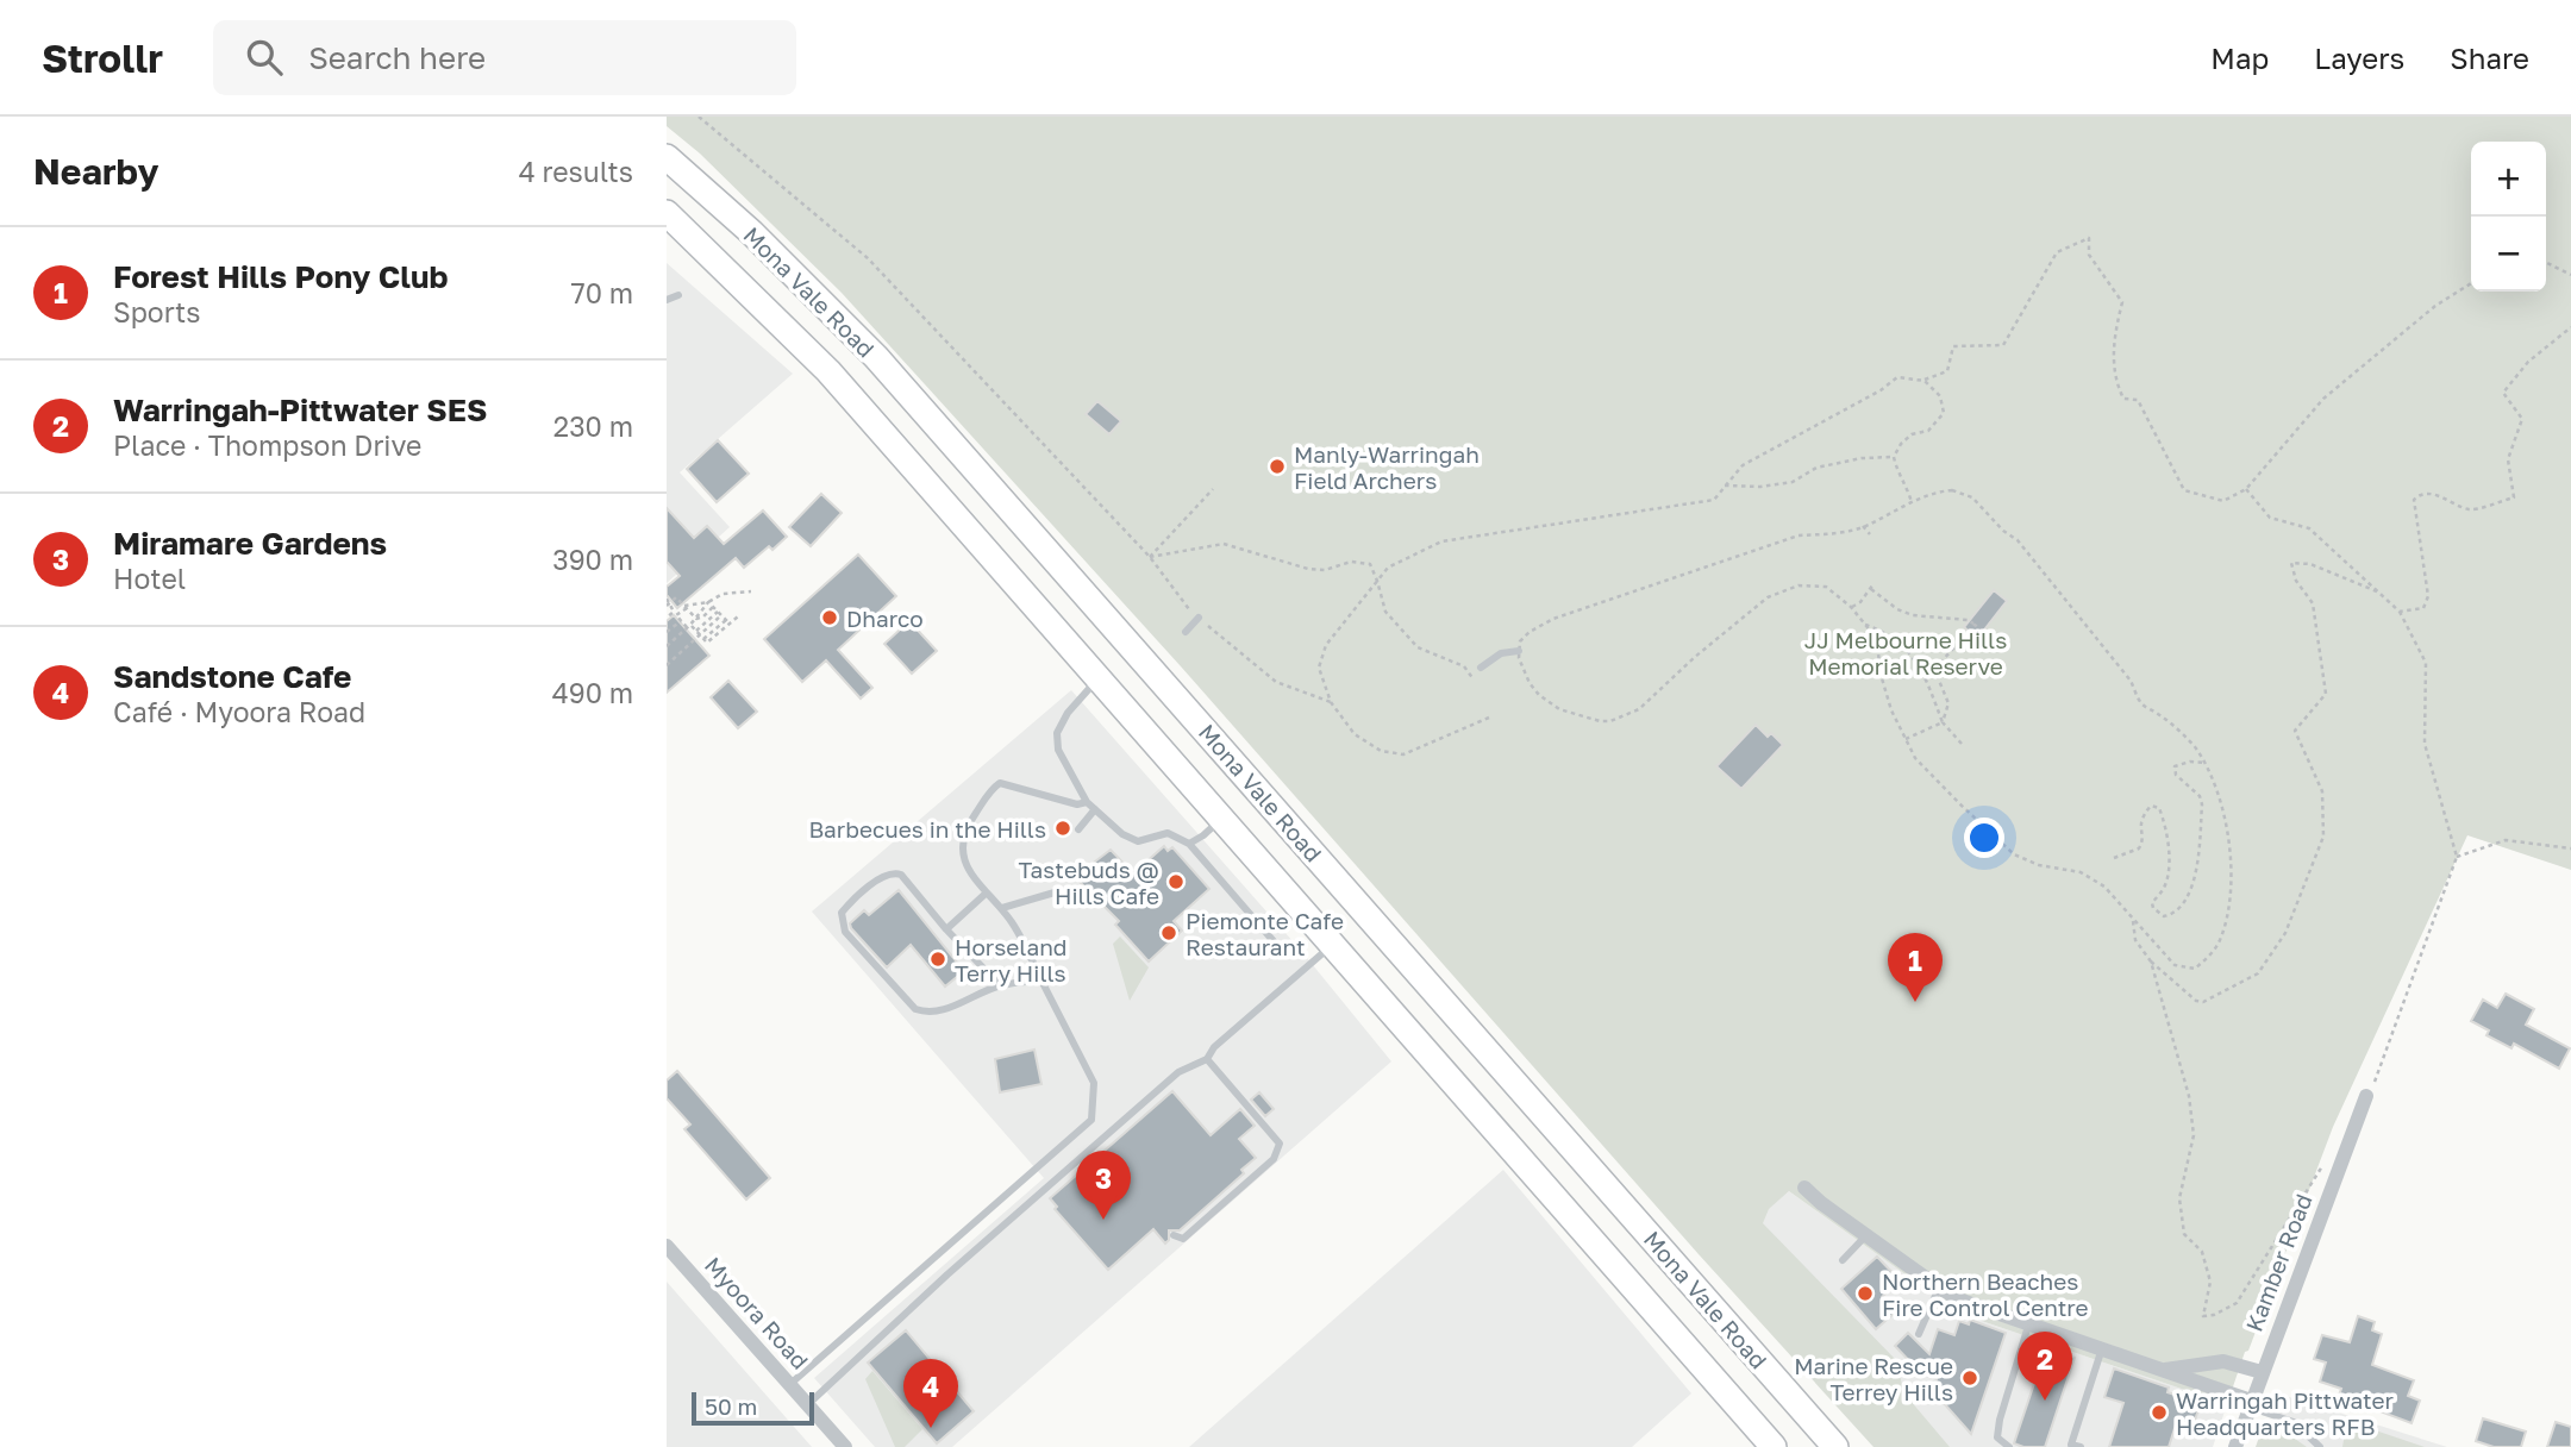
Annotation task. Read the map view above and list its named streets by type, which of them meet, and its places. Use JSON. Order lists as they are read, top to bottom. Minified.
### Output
{"streets":{"highway":["Mona Vale Road"],"street":["Kamber Road","Myoora Road"]},"parks":["JJ Melbourne Hills Memorial Reserve"],"places":["Manly-Warringah Field Archers","Dharco","Barbecues in the Hills","Tastebuds @ Hills Cafe","Piemonte Cafe Restaurant","Horseland Terry Hills","Northern Beaches Fire Control Centre","Marine Rescue Terrey Hills","Warringah Pittwater Headquarters RFB"],"scale_bar":"50 m","page":{"header":"Strollr","search":"Search here","nav":["Map","Layers","Share"],"heading":["Nearby","4 results"],"map_buttons":["+","−"],"list":[{"mark":"1","name":"Forest Hills Pony Club","note":"Sports","value":"70 m"},{"mark":"2","name":"Warringah-Pittwater SES","note":"Place · Thompson Drive","value":"230 m"},{"mark":"3","name":"Miramare Gardens","note":"Hotel","value":"390 m"},{"mark":"4","name":"Sandstone Cafe","note":"Café · Myoora Road","value":"490 m"}],"pins":["1","3","2","4"],"scale":"50 m"}}
